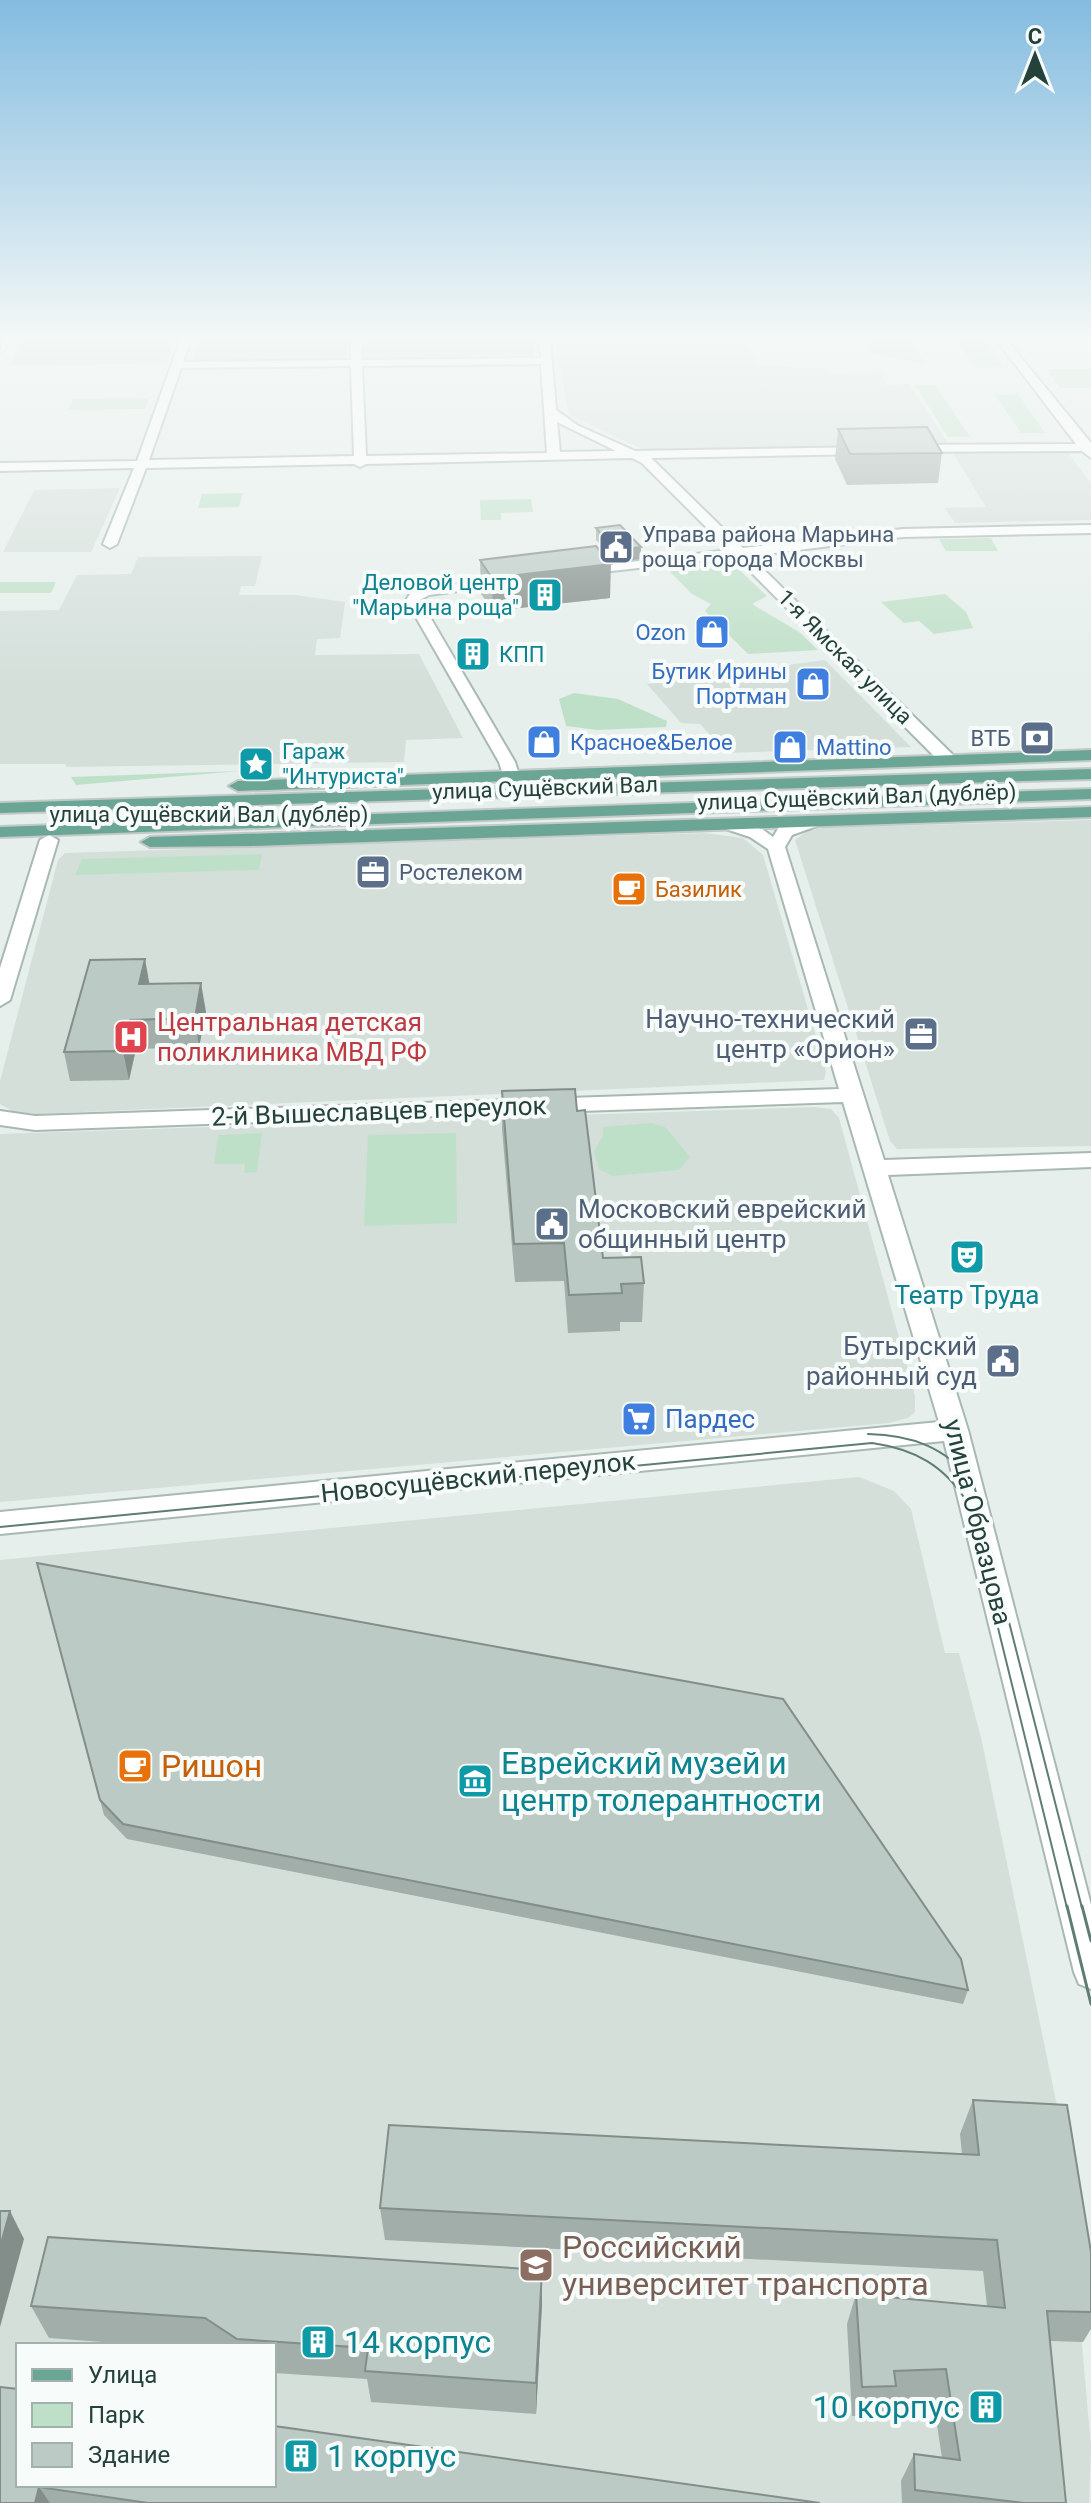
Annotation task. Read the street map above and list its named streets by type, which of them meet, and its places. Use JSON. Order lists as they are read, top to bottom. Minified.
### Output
{"streets":{"main road":["улица Сущёвский Вал","улица Сущёвский Вал (дублёр)"],"street":["1-я Ямская улица","2-й Вышеславцев переулок","Новосущёвский переулок","улица Образцова"]},"crossings":[["1-я Ямская улица","улица Сущёвский Вал (дублёр)"],["улица Сущёвский Вал","улица Сущёвский Вал (дублёр)"],["2-й Вышеславцев переулок","улица Образцова"],["Новосущёвский переулок","улица Образцова"]],"places":{"public building":["Управа района Марьина роща города Москвы","Московский еврейский общинный центр","Бутырский районный суд"],"building":["Деловой центр \"Марьина роща\"","КПП","14 корпус","10 корпус","1 корпус"],"shop":["Ozon","Бутик Ирины Портман","Красное&Белое","Mattino"],"bank":["ВТБ"],"place":["Гараж \"Интуриста\""],"office":["Ростелеком","Научно-технический центр «Орион»"],"cafe":["Базилик","Ришон"],"hospital":["Центральная детская поликлиника МВД РФ"],"theatre":["Театр Труда"],"supermarket":["Пардес"],"museum":["Еврейский музей и центр толерантности"],"school or university":["Российский университет транспорта"]},"legend":["Улица","Парк","Здание"],"north":"top"}
